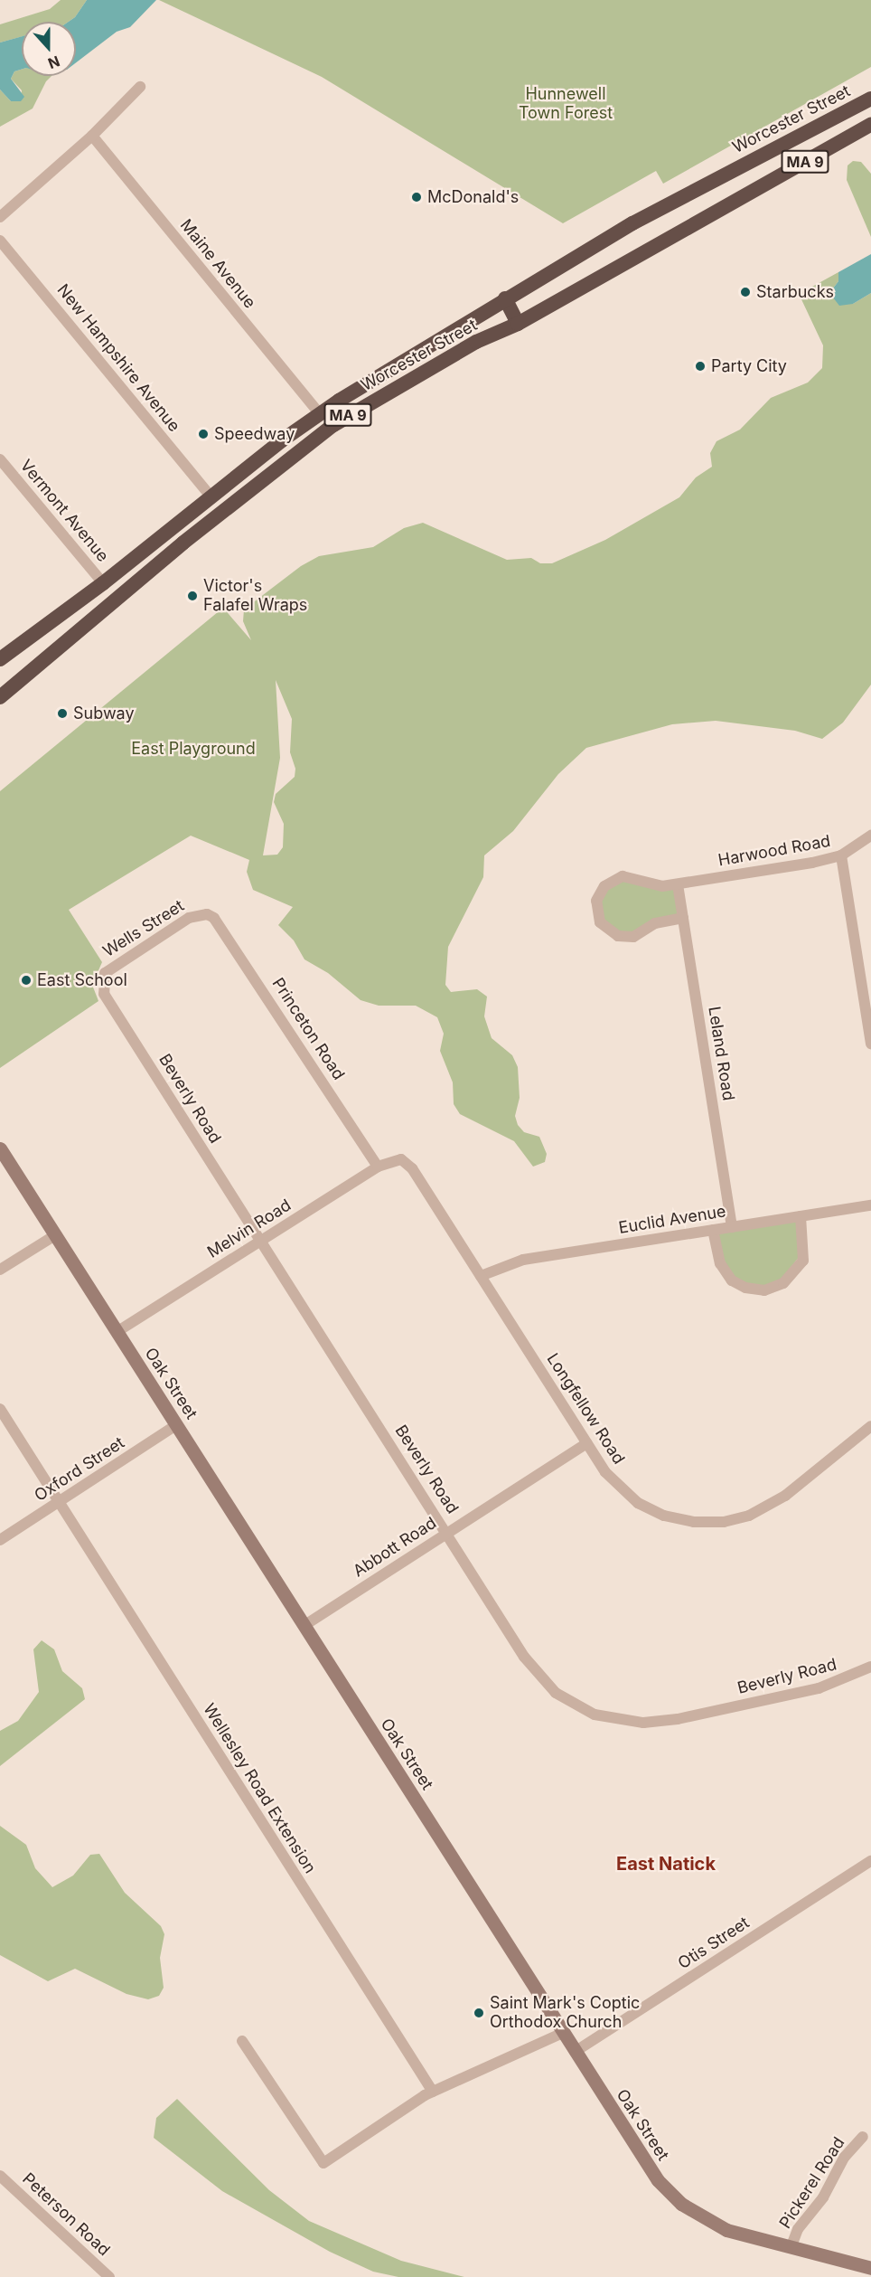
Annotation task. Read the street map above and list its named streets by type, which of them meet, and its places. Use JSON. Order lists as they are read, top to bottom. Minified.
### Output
{"streets":{"highway":["Worcester Street","MA 9"],"main road":["Oak Street"],"street":["Maine Avenue","New Hampshire Avenue","Vermont Avenue","Harwood Road","Wells Street","Princeton Road","Leland Road","Beverly Road","Euclid Avenue","Melvin Road","Longfellow Road","Oxford Street","Abbott Road","Wellesley Road Extension","Otis Street","Pickerel Road","Peterson Road"]},"crossings":[["Worcester Street","Maine Avenue"],["Worcester Street","New Hampshire Avenue"],["Worcester Street","Vermont Avenue"],["Harwood Road","Leland Road"],["Wells Street","Princeton Road"],["Wells Street","Beverly Road"],["Princeton Road","Melvin Road"],["Leland Road","Euclid Avenue"],["Beverly Road","Melvin Road"],["Beverly Road","Abbott Road"],["Euclid Avenue","Longfellow Road"],["Melvin Road","Oak Street"],["Melvin Road","Longfellow Road"],["Oak Street","Oxford Street"],["Oak Street","Abbott Road"],["Oak Street","Otis Street"],["Oak Street","Pickerel Road"],["Longfellow Road","Abbott Road"],["Oxford Street","Wellesley Road Extension"]],"districts":["East Natick"],"parks":["Hunnewell Town Forest","East Playground"],"places":["McDonald's","Starbucks","Party City","Speedway","Victor's Falafel Wraps","Subway","East School","Saint Mark's Coptic Orthodox Church"],"north":"bottom"}
